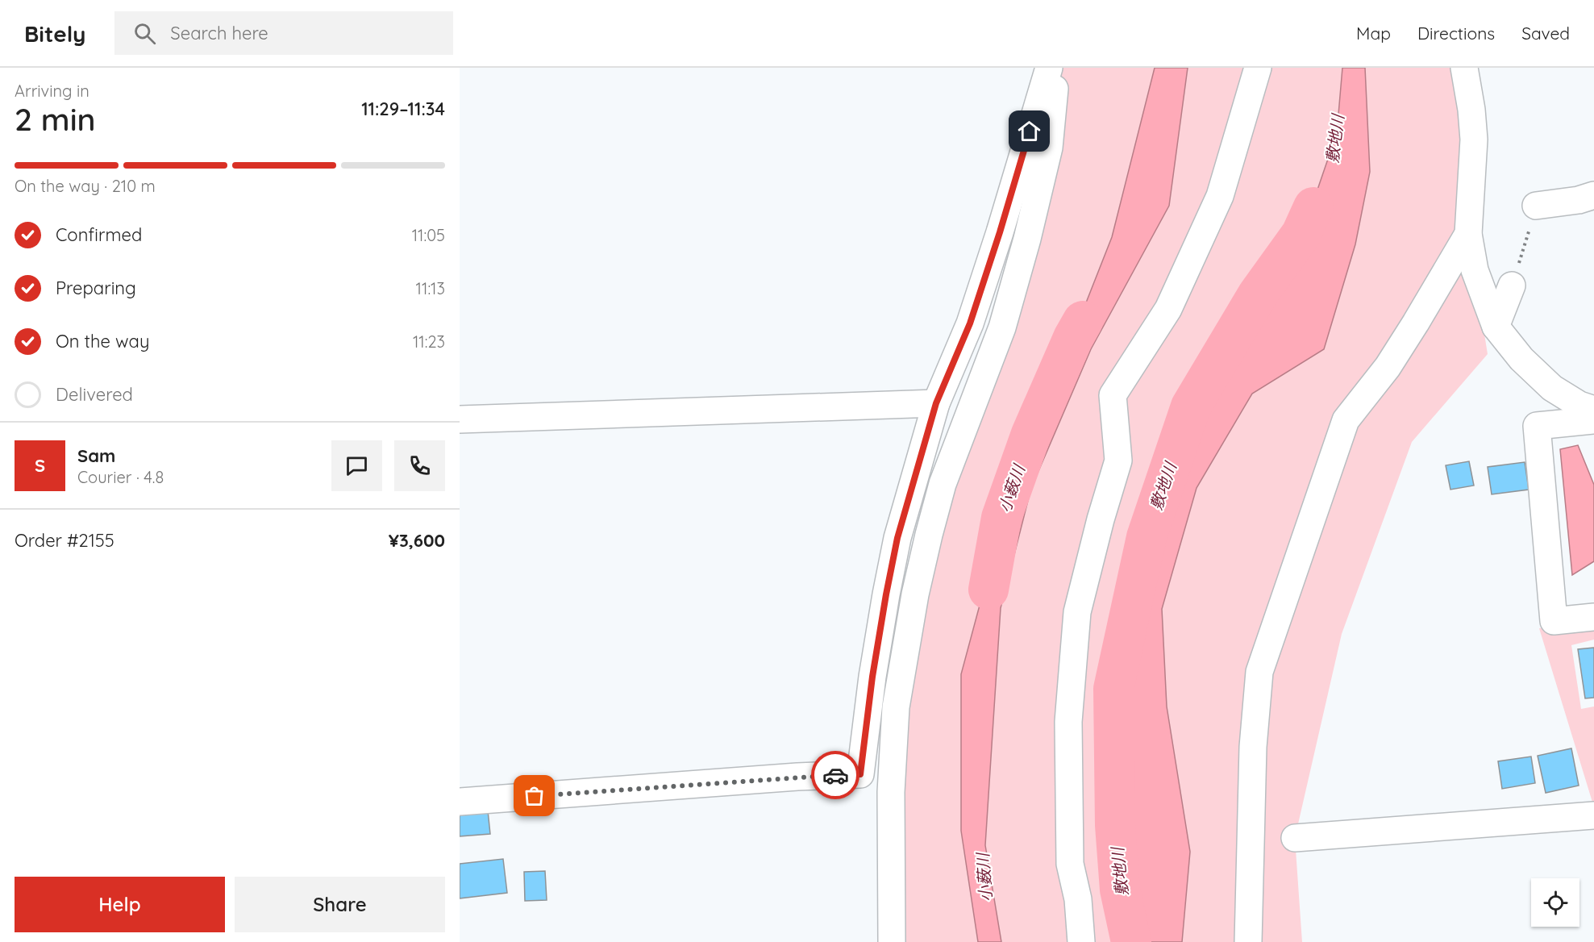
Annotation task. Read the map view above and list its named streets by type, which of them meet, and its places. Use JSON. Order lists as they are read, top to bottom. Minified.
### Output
{"water":["敷地川","小薮川"],"page":{"header":"Bitely","search":"Search here","nav":["Map","Directions","Saved"],"heading":["2 min","Arriving in","11:29–11:34"],"panel":["Sam","Courier · 4.8","Order #2155","¥3,600"],"bar":"On the way · 210 m","list":[["Confirmed","11:05"],["Preparing","11:13"],["On the way","11:23"],"Delivered"],"round":"S","buttons":["Help","Share"]}}
